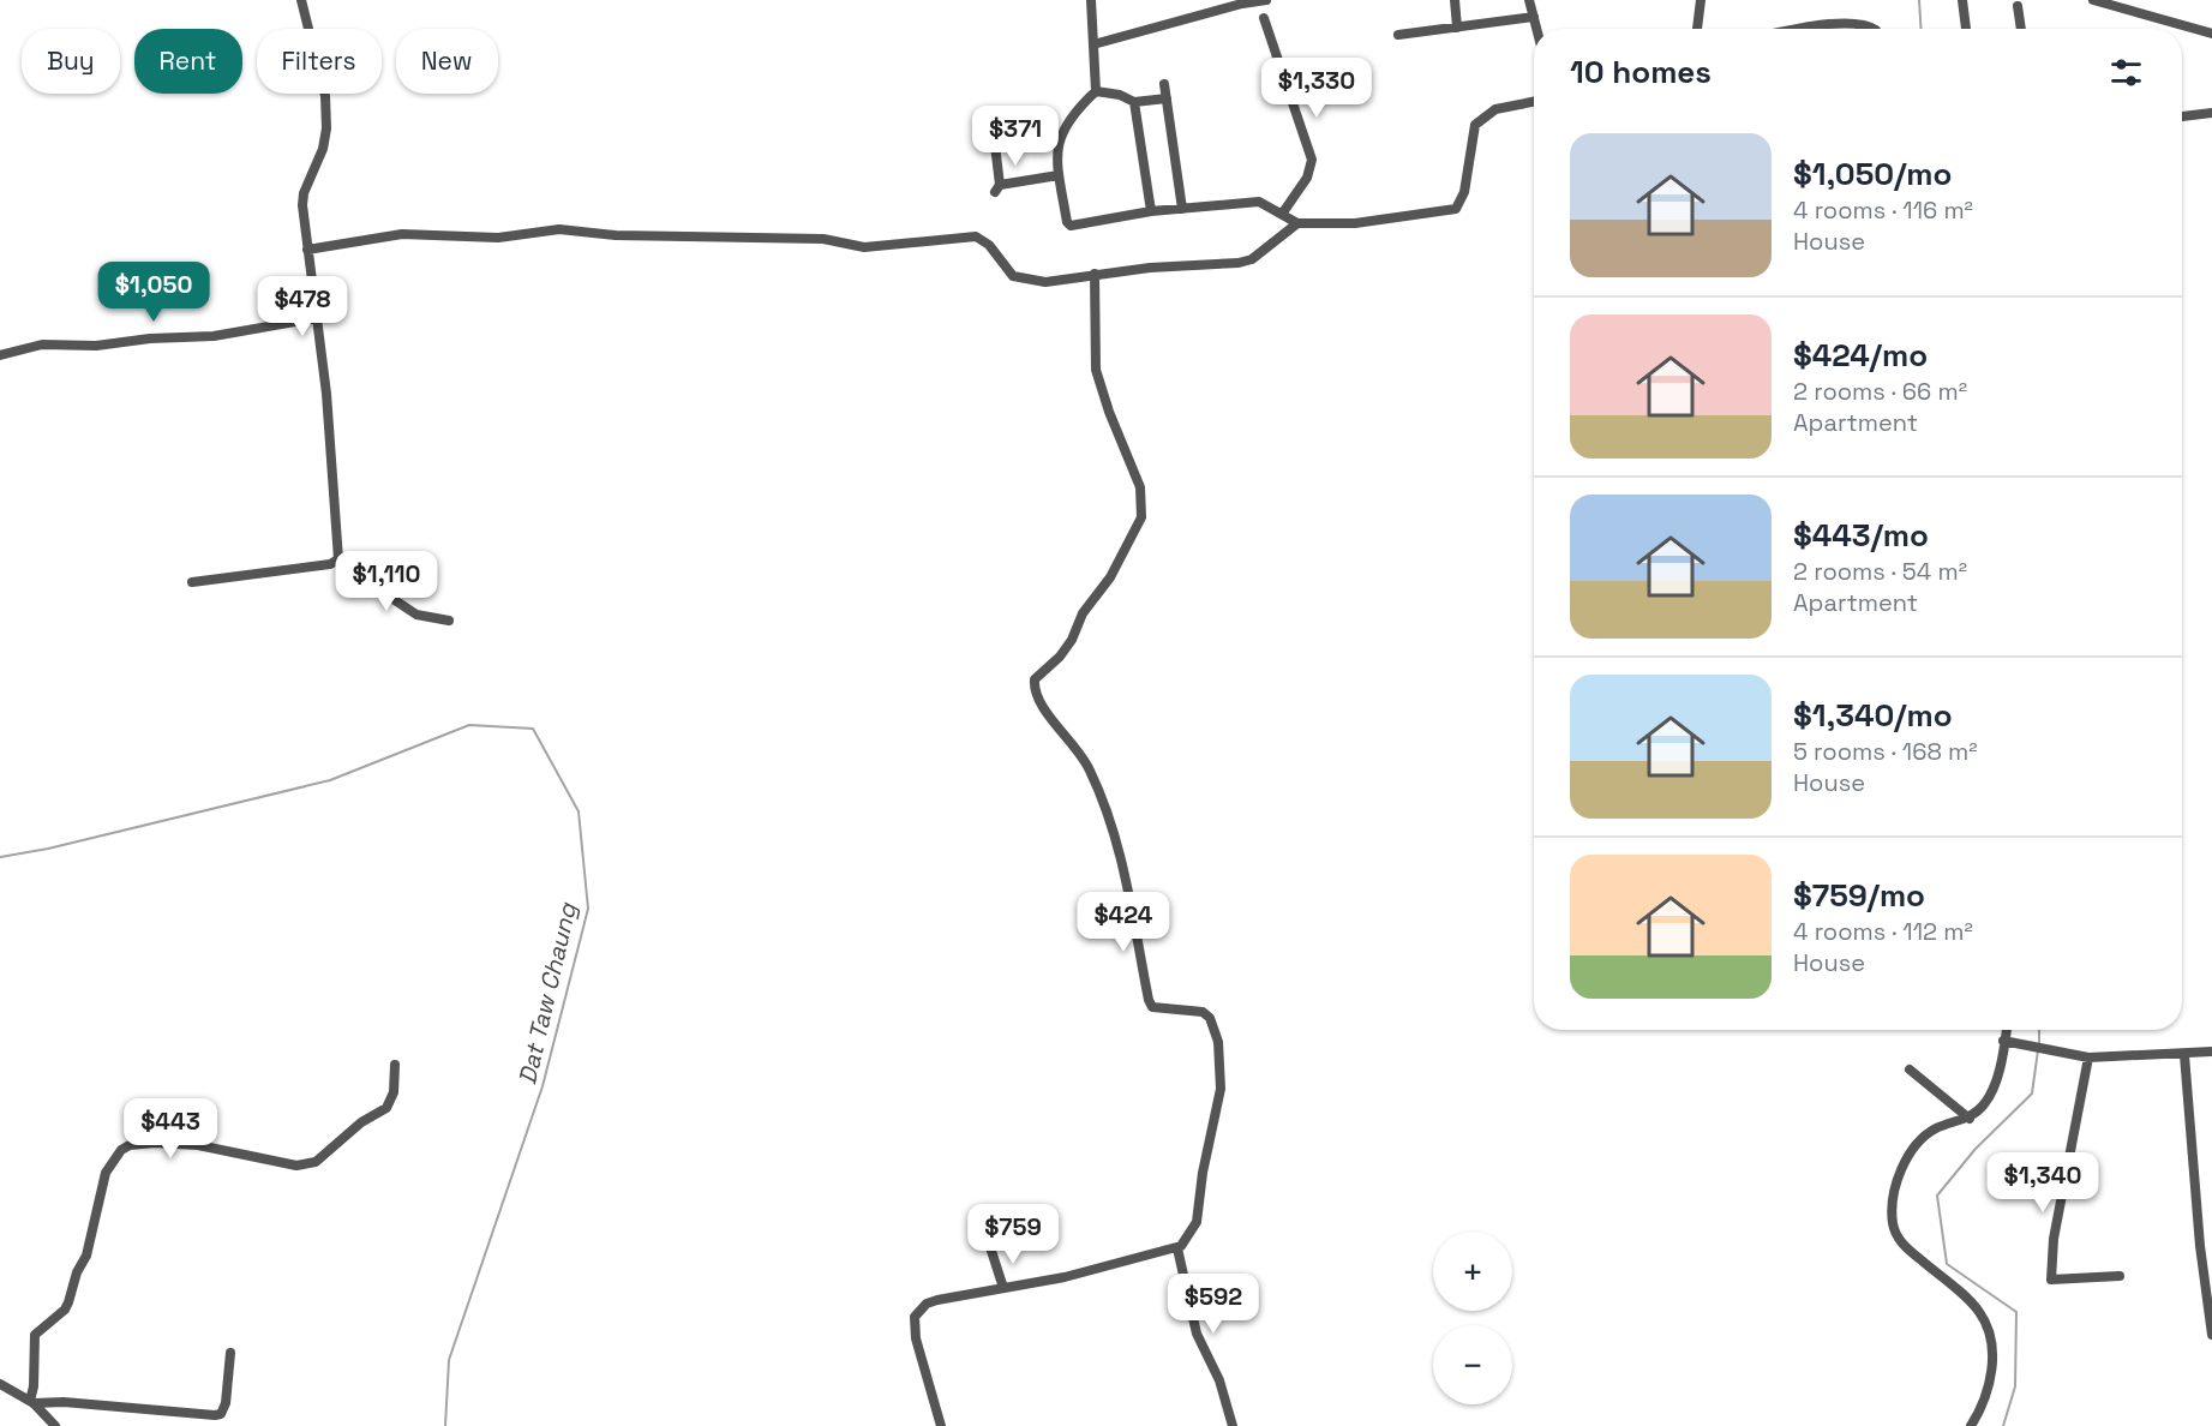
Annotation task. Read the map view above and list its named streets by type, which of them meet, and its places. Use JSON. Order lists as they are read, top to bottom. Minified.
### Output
{"water":["Dat Taw Chaung"],"page":{"chip":["Buy","Rent","Filters","New"],"heading":"10 homes","price":["$1,330","$371","$1,050","$478","$1,110","$424","$443","$1,340","$759","$592"],"list":[{"name":"$1,050/mo","note":"4 rooms · 116 m² · House"},{"name":"$424/mo","note":"2 rooms · 66 m² · Apartment"},{"name":"$443/mo","note":"2 rooms · 54 m² · Apartment"},{"name":"$1,340/mo","note":"5 rooms · 168 m² · House"},{"name":"$759/mo","note":"4 rooms · 112 m² · House"}],"map_buttons":["+","−"]}}
